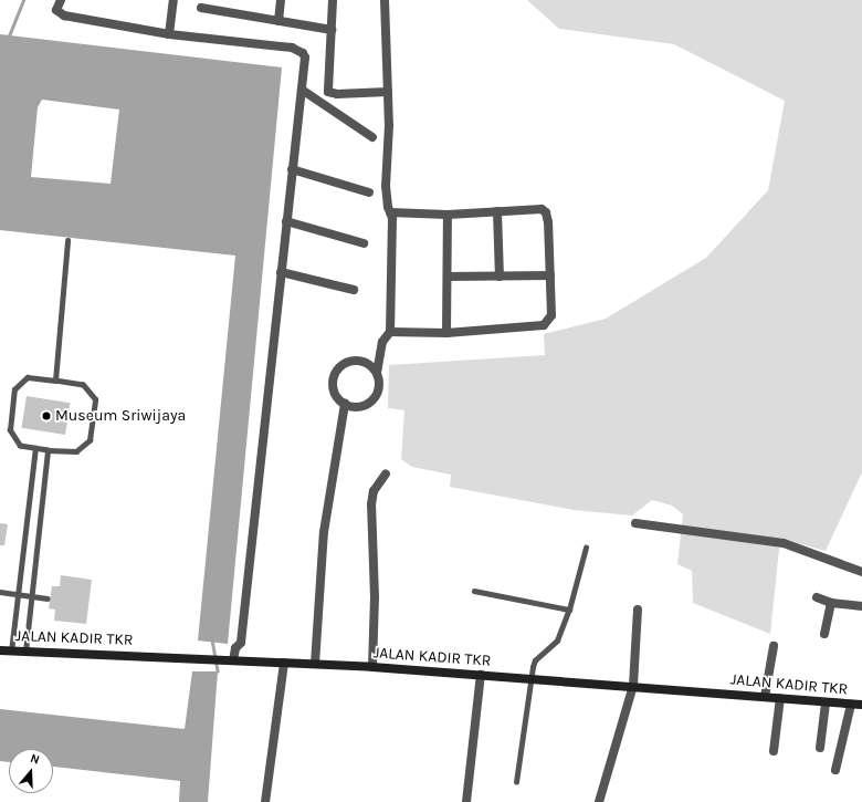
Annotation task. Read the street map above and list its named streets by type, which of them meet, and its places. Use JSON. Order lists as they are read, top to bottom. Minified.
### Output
{"streets":{"street":["JALAN KADIR TKR"]},"places":["Museum Sriwijaya"],"north":"top"}
